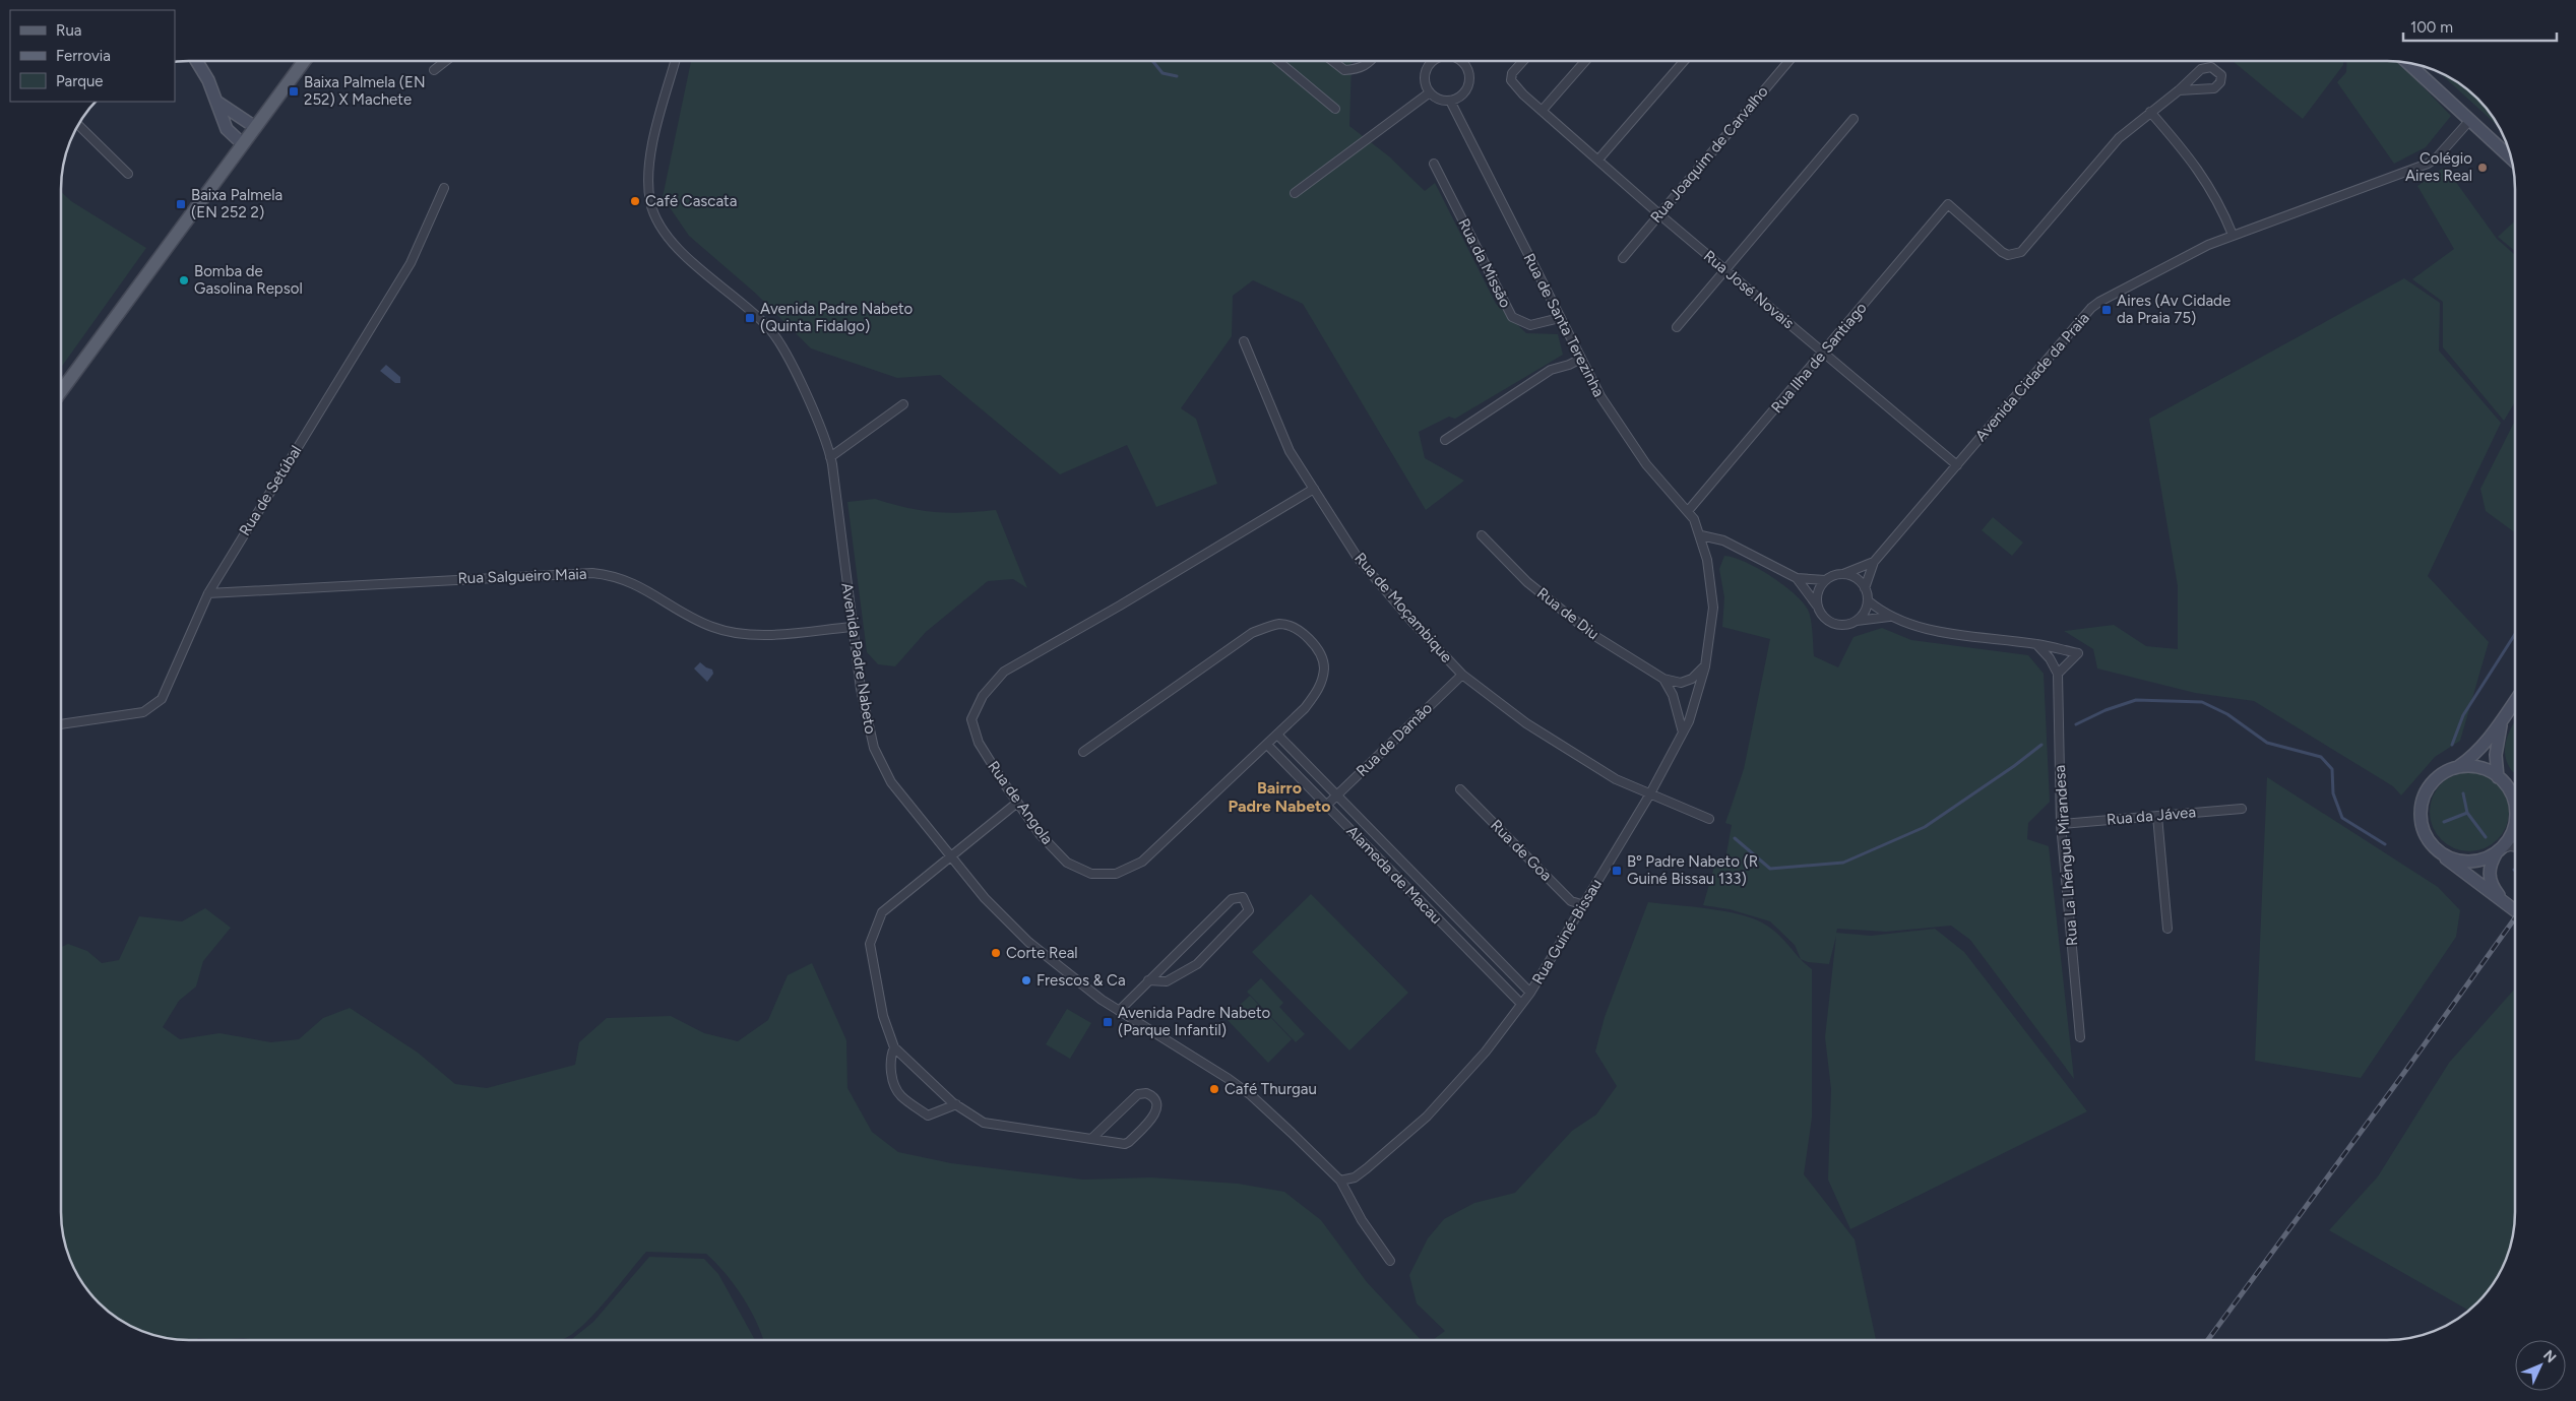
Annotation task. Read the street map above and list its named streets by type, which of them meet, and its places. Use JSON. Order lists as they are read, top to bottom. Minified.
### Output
{"streets":{"street":["Rua Joaquim de Carvalho","Rua da Missão","Rua José Novais","Rua de Santa Terezinha","Rua Ilha de Santiago","Avenida Cidade da Praia","Rua de Setúbal","Rua Salgueiro Maia","Rua de Moçambique","Rua de Diu","Avenida Padre Nabeto","Rua de Damão","Rua de Angola","Rua da Jávea","Rua de Goa","Rua La Lhéngua Mirandesa","Alameda de Macau","Rua Guiné-Bissau"]},"crossings":[["Rua Joaquim de Carvalho","Rua José Novais"],["Rua da Missão","Rua de Santa Terezinha"],["Rua José Novais","Rua Ilha de Santiago"],["Rua José Novais","Avenida Cidade da Praia"],["Rua de Santa Terezinha","Rua Ilha de Santiago"],["Rua de Santa Terezinha","Rua Guiné-Bissau"],["Rua de Setúbal","Rua Salgueiro Maia"],["Rua Salgueiro Maia","Avenida Padre Nabeto"],["Rua de Moçambique","Rua de Damão"],["Rua de Moçambique","Rua de Angola"],["Rua de Moçambique","Rua Guiné-Bissau"],["Rua de Diu","Rua Guiné-Bissau"],["Avenida Padre Nabeto","Rua Guiné-Bissau"],["Rua de Damão","Alameda de Macau"],["Rua de Angola","Alameda de Macau"],["Rua da Jávea","Rua La Lhéngua Mirandesa"],["Rua de Goa","Rua Guiné-Bissau"],["Alameda de Macau","Rua Guiné-Bissau"]],"districts":["Bairro Padre Nabeto"],"places":{"transit":["Baixa Palmela (EN 252) X Machete","Baixa Palmela (EN 252 2)","Aires (Av Cidade da Praia 75)","Avenida Padre Nabeto (Quinta Fidalgo)","Bº Padre Nabeto (R Guiné Bissau 133)","Avenida Padre Nabeto (Parque Infantil)"],"other":["Colégio Aires Real","Café Cascata","Bomba de Gasolina Repsol","Corte Real","Frescos & Ca","Café Thurgau"]},"legend":["Rua","Ferrovia","Parque"],"scale_bar":"100 m","north":"top right"}
